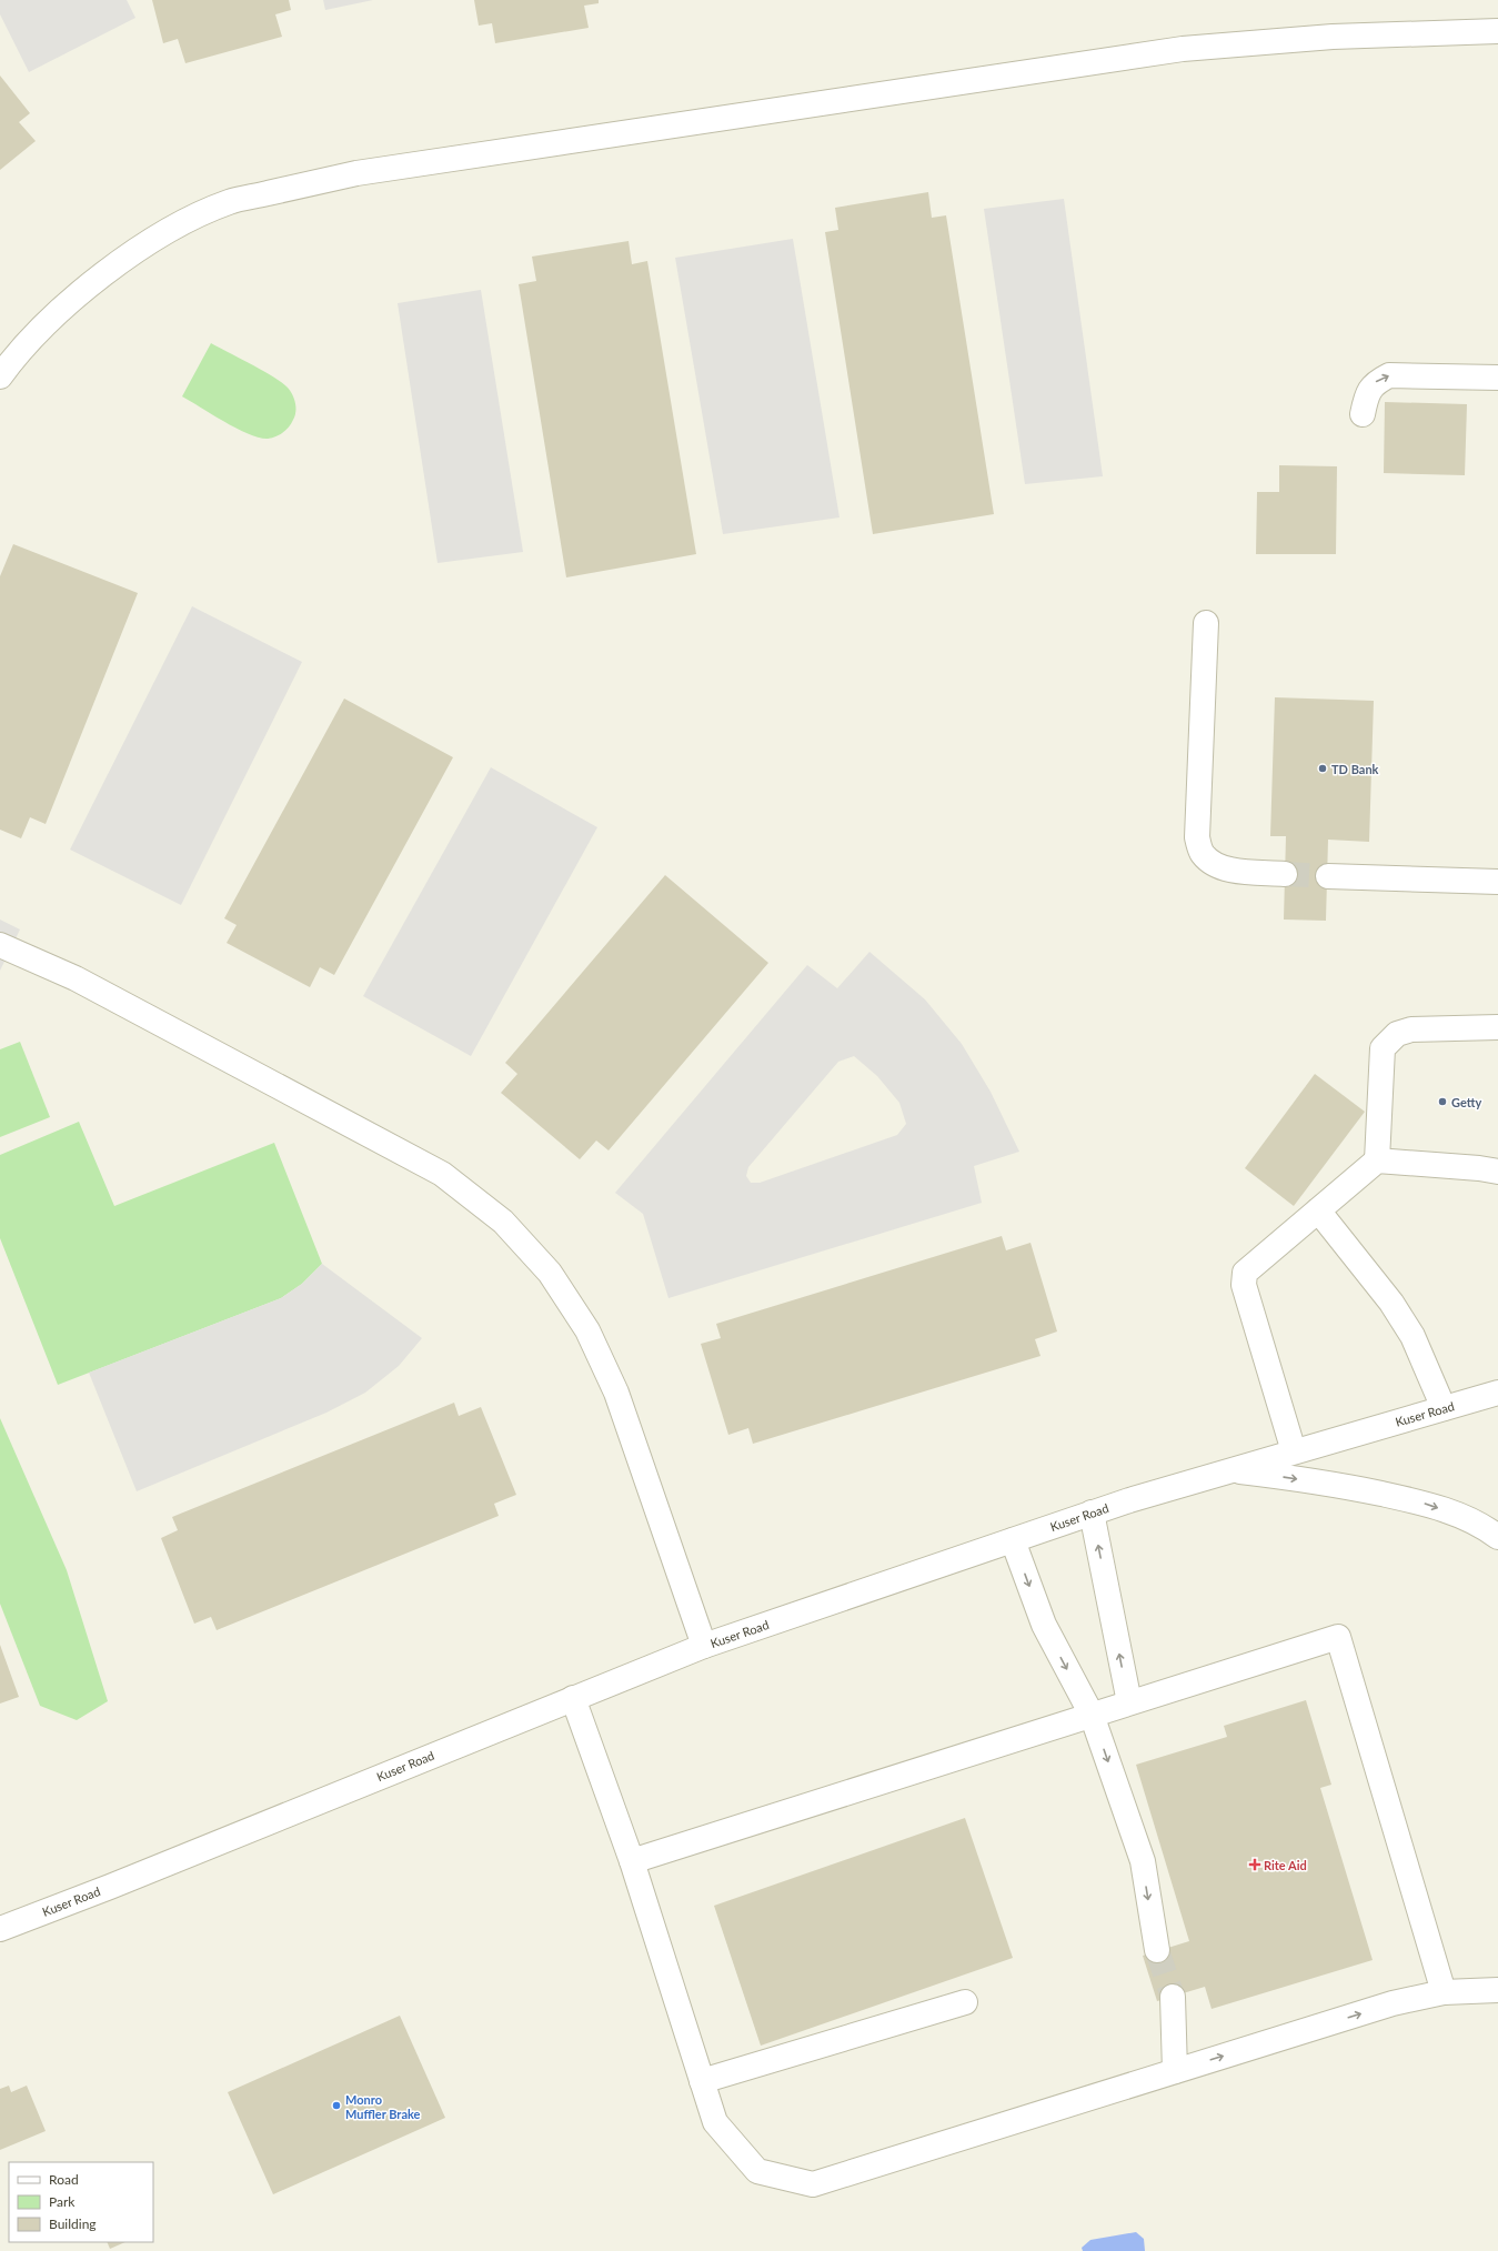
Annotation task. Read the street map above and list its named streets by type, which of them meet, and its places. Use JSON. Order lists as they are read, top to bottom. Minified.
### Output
{"streets":{"street":["Kuser Road"]},"places":{"other":["TD Bank","Getty","Monro Muffler Brake"],"health":["Rite Aid"]},"legend":["Road","Park","Building"]}
